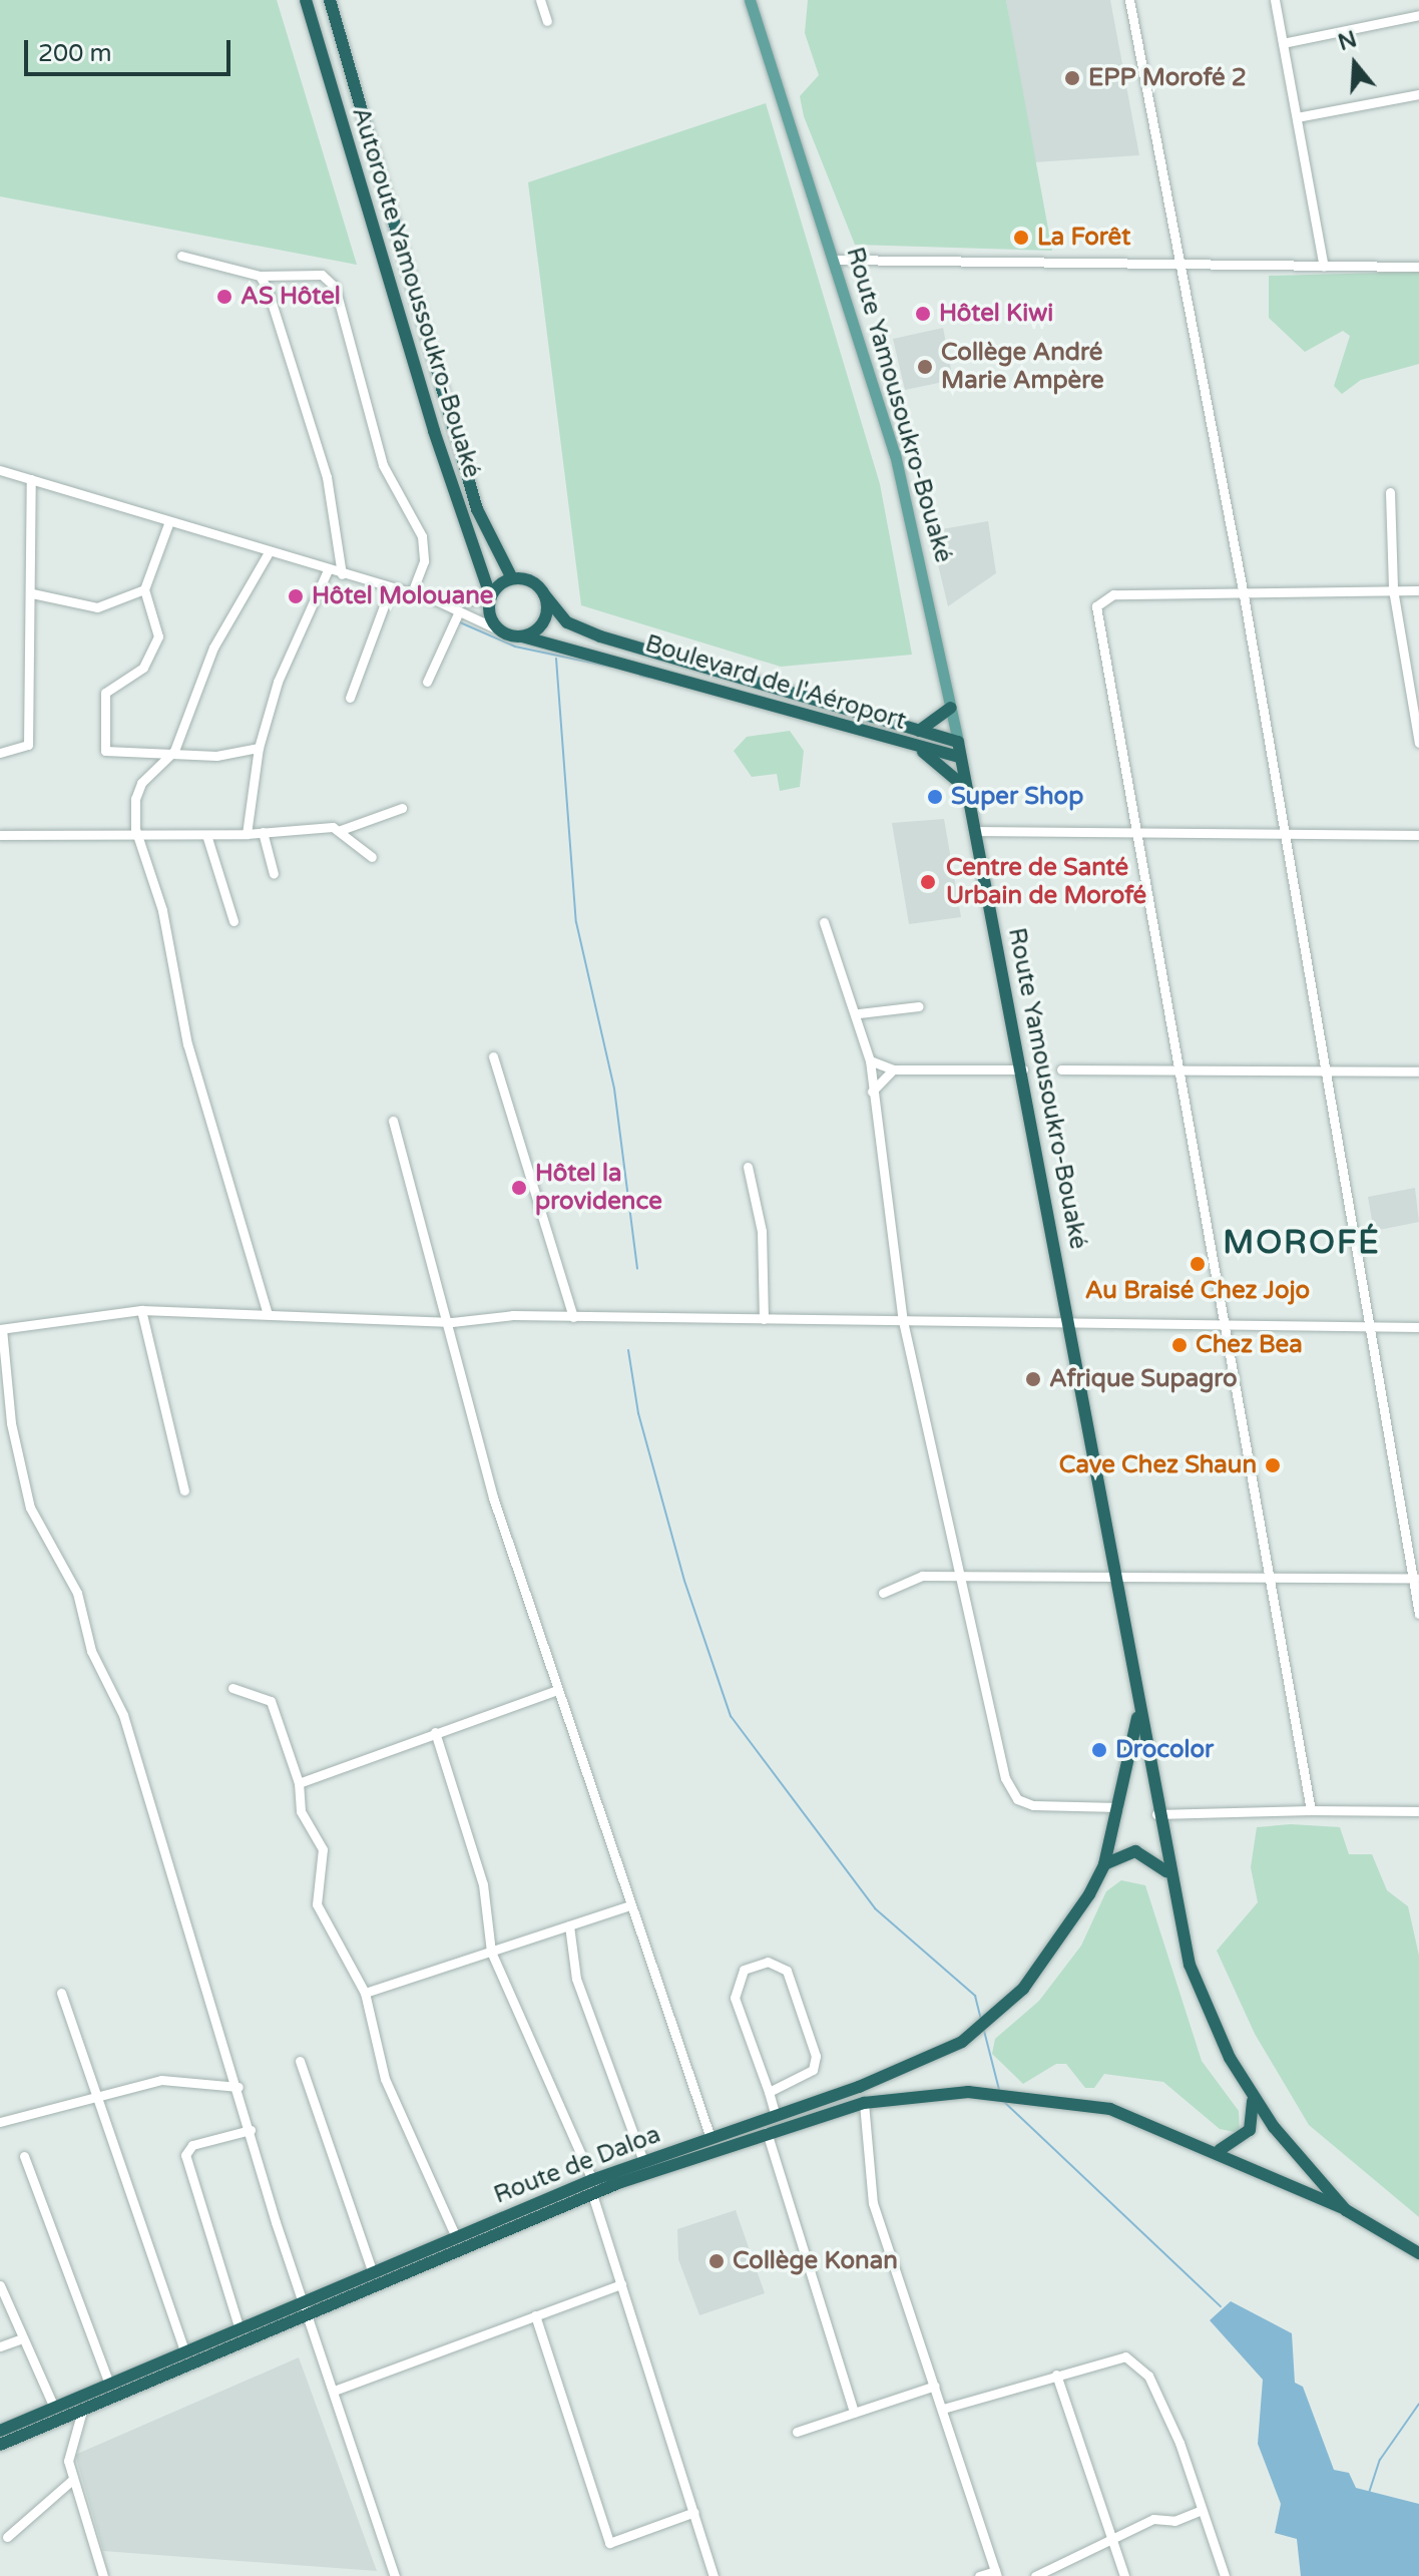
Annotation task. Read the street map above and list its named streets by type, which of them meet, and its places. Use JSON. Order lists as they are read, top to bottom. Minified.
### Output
{"streets":{"highway":["Autoroute Yamoussoukro-Bouaké","Route Yamousoukro-Bouaké","Boulevard de l'Aéroport","Route de Daloa"]},"crossings":[["Autoroute Yamoussoukro-Bouaké","Boulevard de l'Aéroport"],["Route Yamousoukro-Bouaké","Boulevard de l'Aéroport"],["Route Yamousoukro-Bouaké","Route de Daloa"]],"districts":["MOROFÉ"],"places":["EPP Morofé 2","La Forêt","AS Hôtel","Hôtel Kiwi","Collège André Marie Ampère","Hôtel Molouane","Super Shop","Centre de Santé Urbain de Morofé","Hôtel la providence","Au Braisé Chez Jojo","Chez Bea","Afrique Supagro","Cave Chez Shaun","Drocolor","Collège Konan"],"scale_bar":"200 m","north":"top"}
